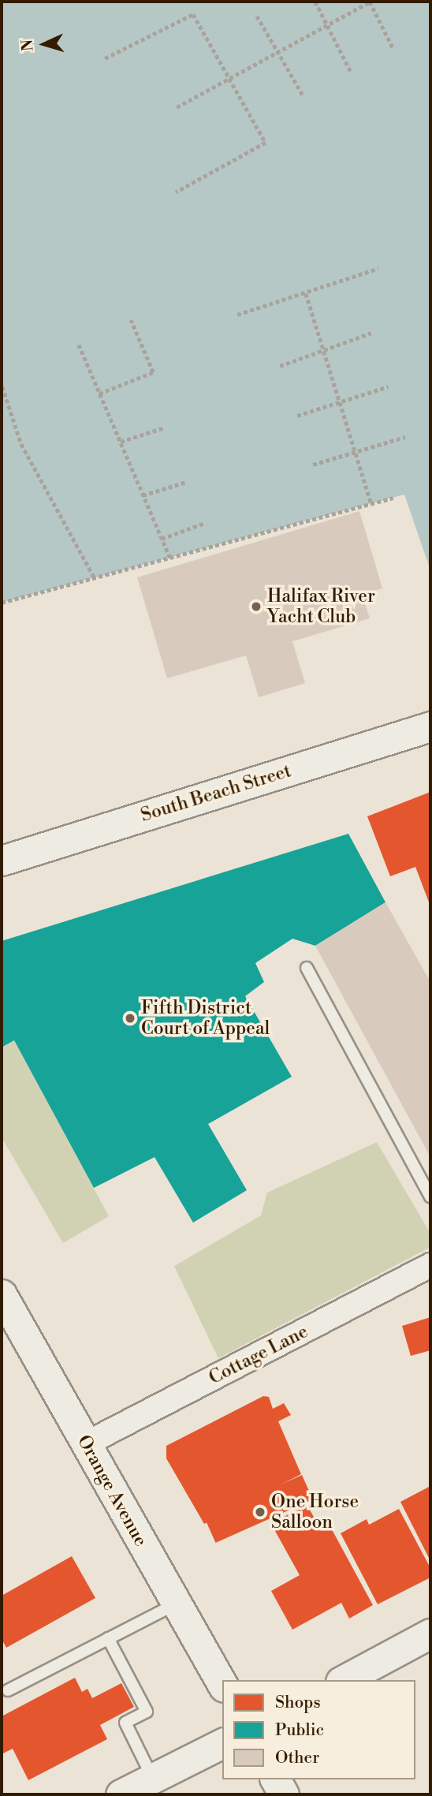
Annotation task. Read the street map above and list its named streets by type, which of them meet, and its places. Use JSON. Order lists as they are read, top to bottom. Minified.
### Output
{"streets":{"street":["South Beach Street","Cottage Lane","Orange Avenue"]},"crossings":[["Cottage Lane","Orange Avenue"]],"places":["Halifax River Yacht Club","Fifth District Court of Appeal","One Horse Salloon"],"legend":["Shops","Public","Other"],"north":"left"}
